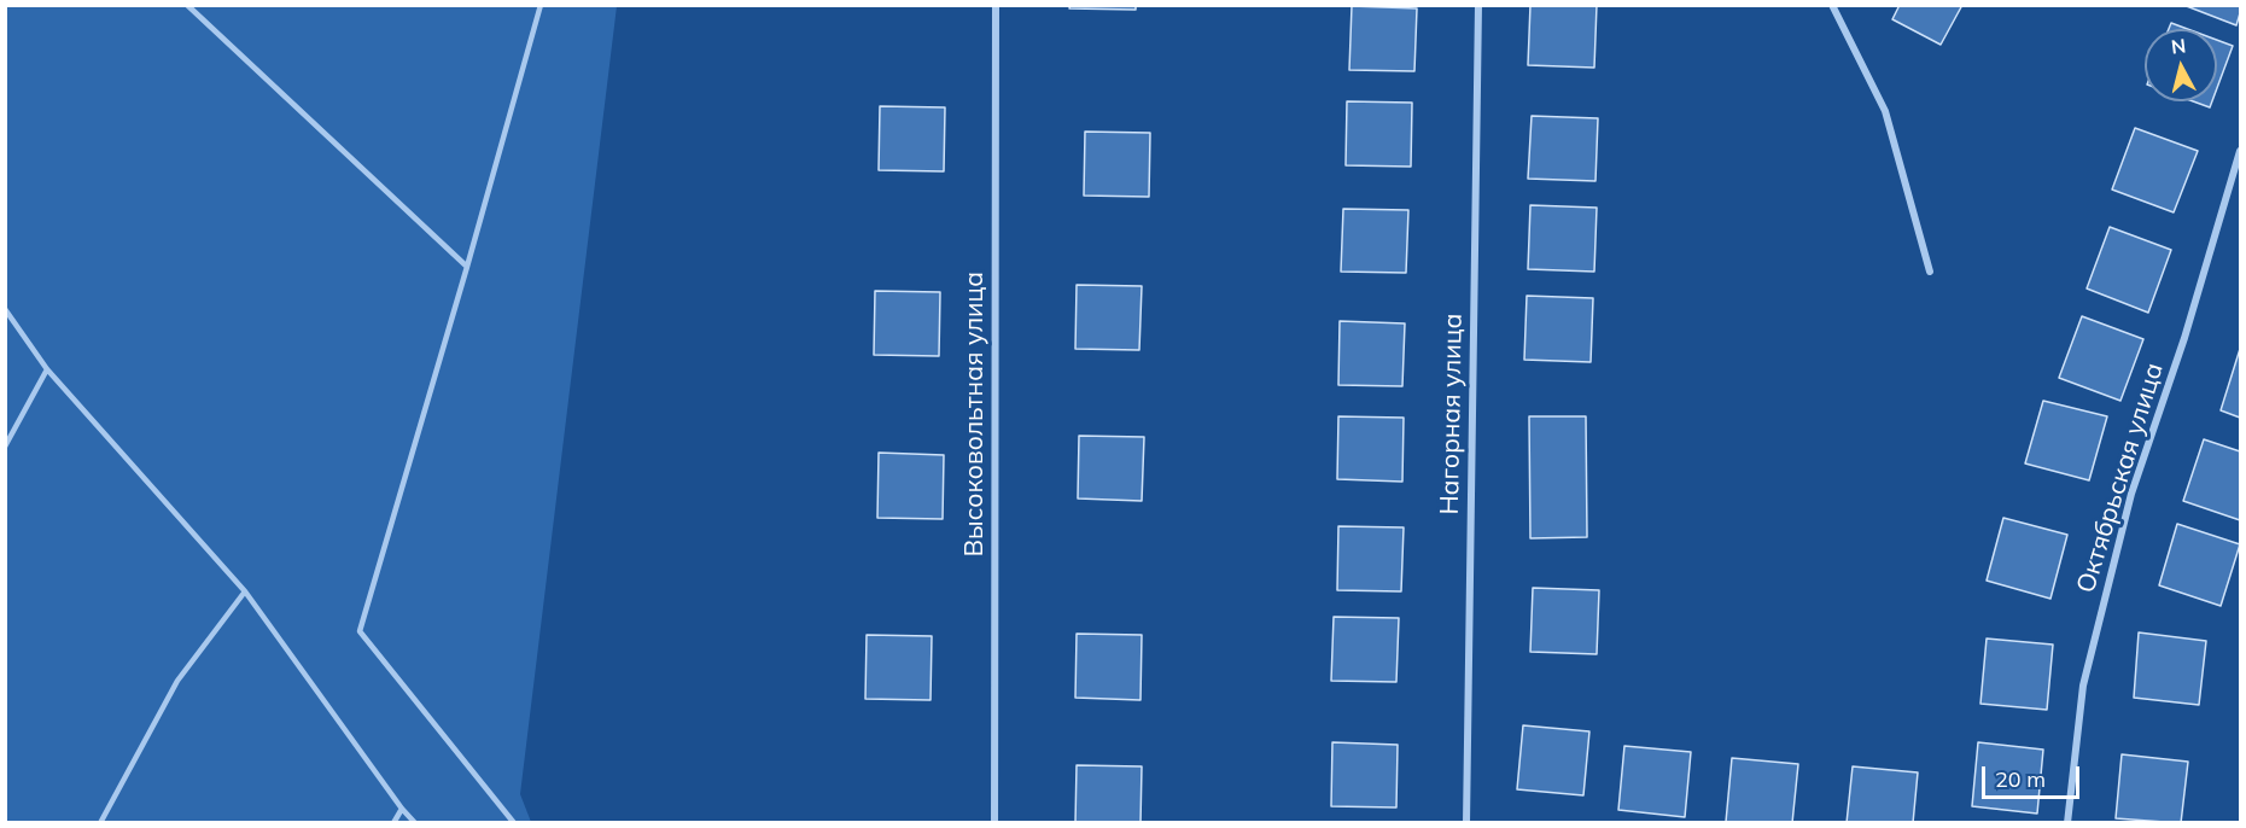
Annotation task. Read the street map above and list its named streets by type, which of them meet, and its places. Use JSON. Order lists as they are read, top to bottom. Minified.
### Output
{"streets":{"street":["Высоковольтная улица","Нагорная улица","Октябрьская улица"]},"scale_bar":"20 m","north":"top"}
